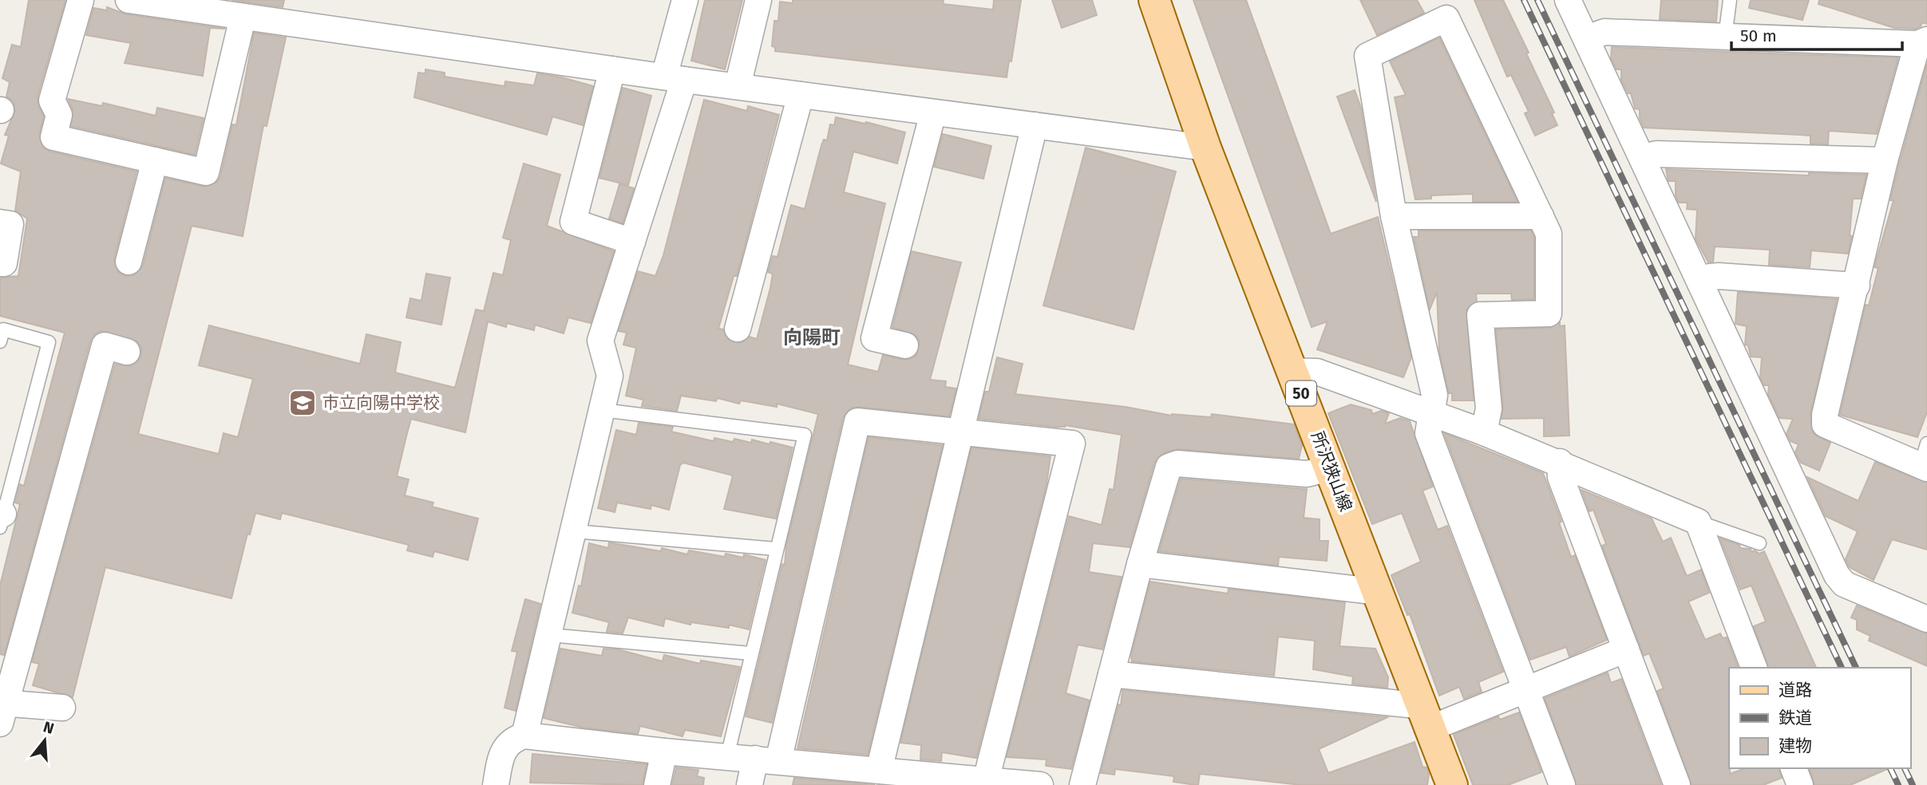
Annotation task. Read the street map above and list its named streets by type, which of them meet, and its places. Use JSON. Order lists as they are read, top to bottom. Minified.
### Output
{"streets":{"main road":["50","所沢狭山線"]},"districts":["向陽町"],"places":{"school or university":["市立向陽中学校"]},"legend":["道路","鉄道","建物"],"scale_bar":"50 m","north":"top"}
